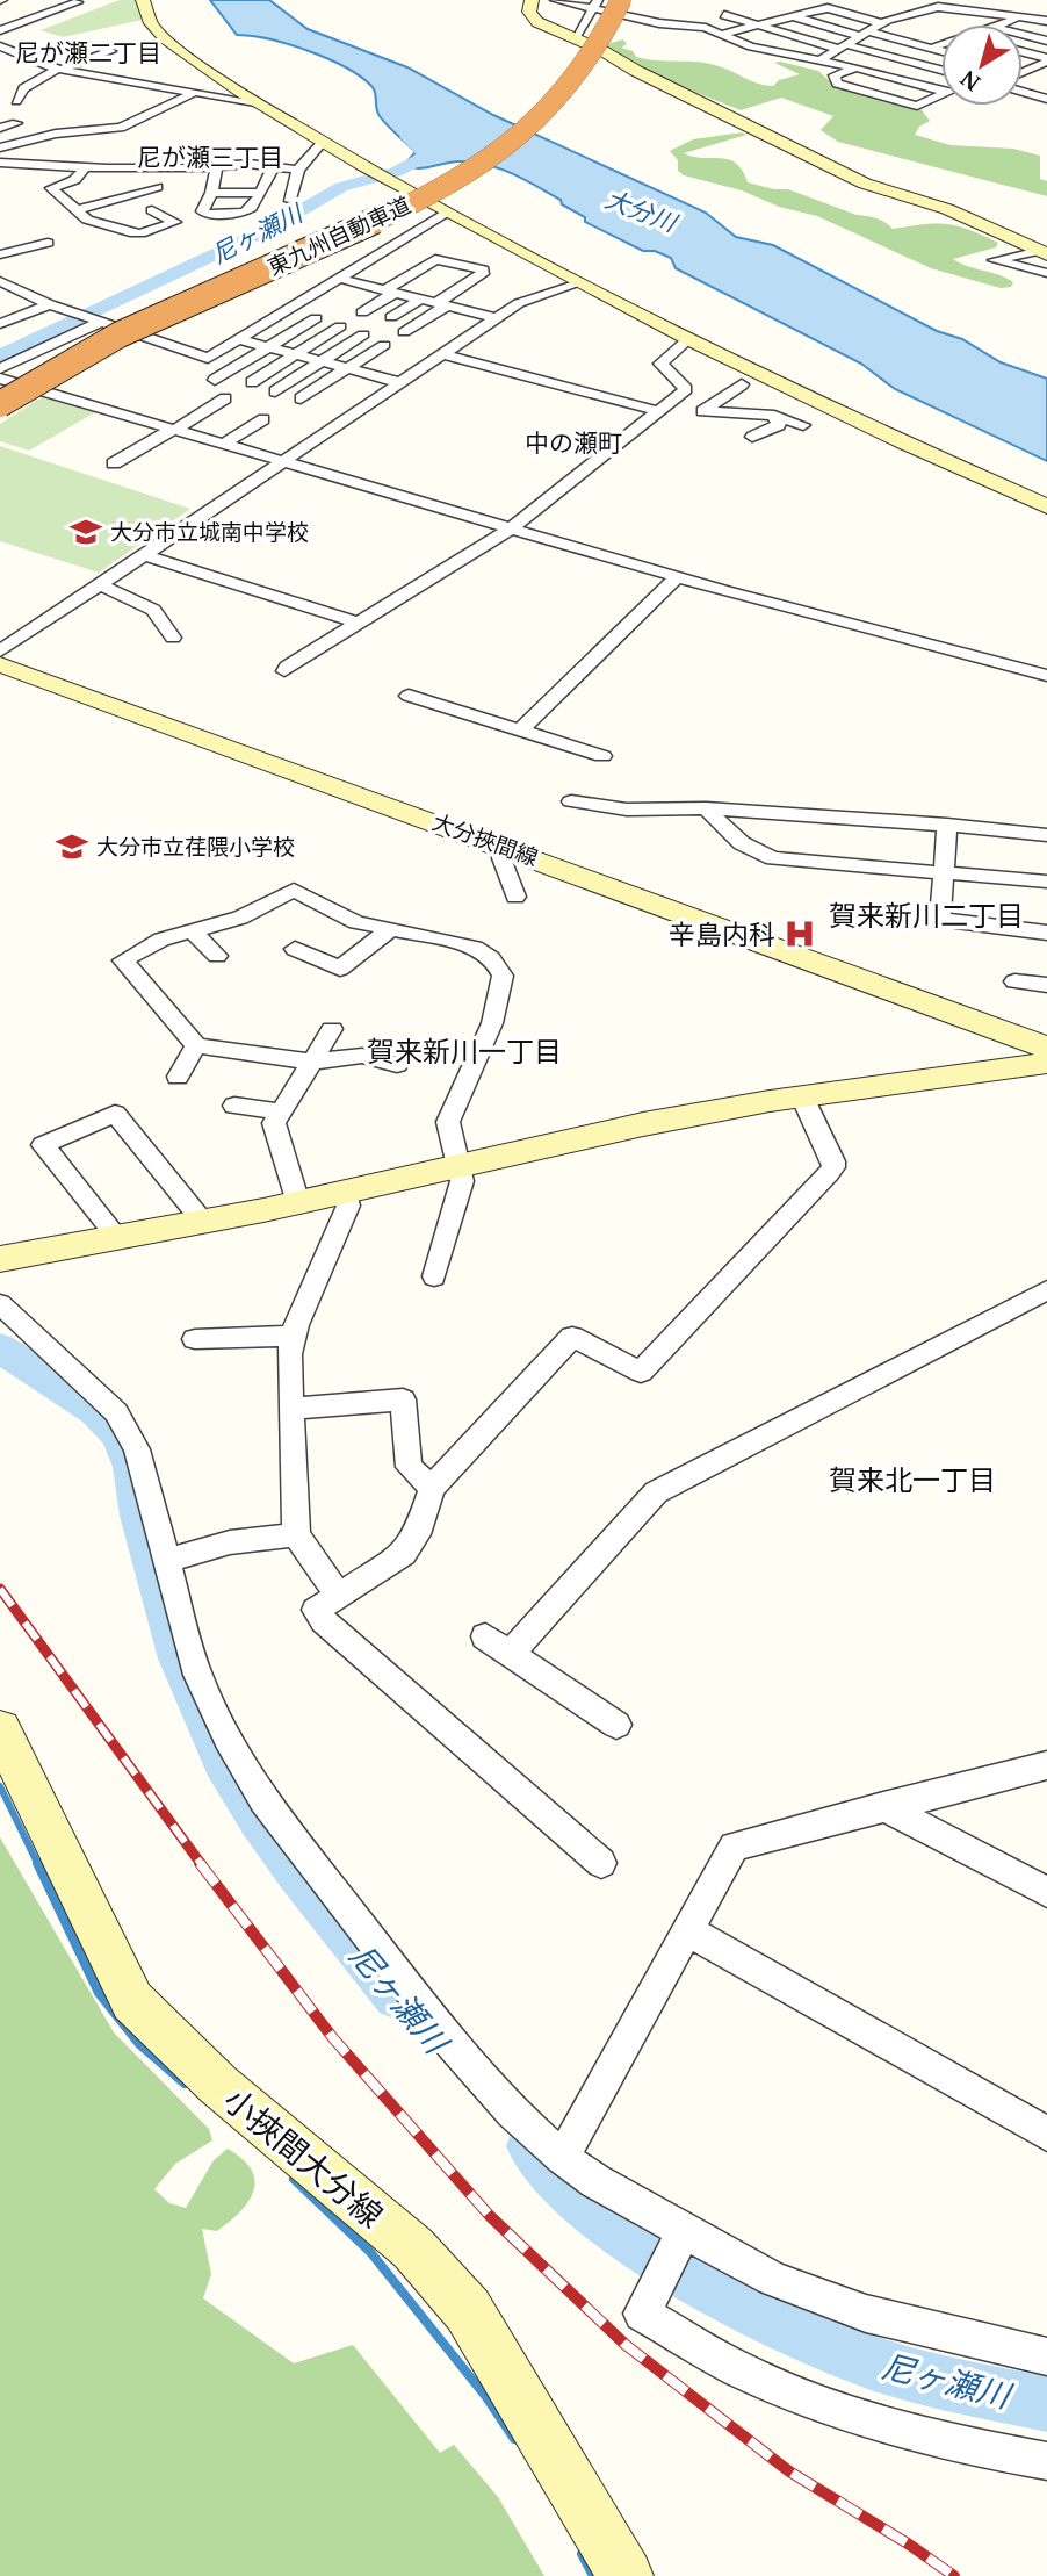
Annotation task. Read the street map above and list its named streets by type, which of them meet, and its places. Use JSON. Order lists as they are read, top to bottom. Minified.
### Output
{"streets":{"highway":["東九州自動車道"],"street":["大分挾間線","小挾間大分線"]},"districts":["尼が瀬二丁目","尼が瀬三丁目","中の瀬町","賀来新川二丁目","賀来新川一丁目","賀来北一丁目"],"water":["大分川","尼ヶ瀬川"],"places":{"school or university":["大分市立城南中学校","大分市立荏隈小学校"],"hospital":["辛島内科"]},"north":"bottom left"}
